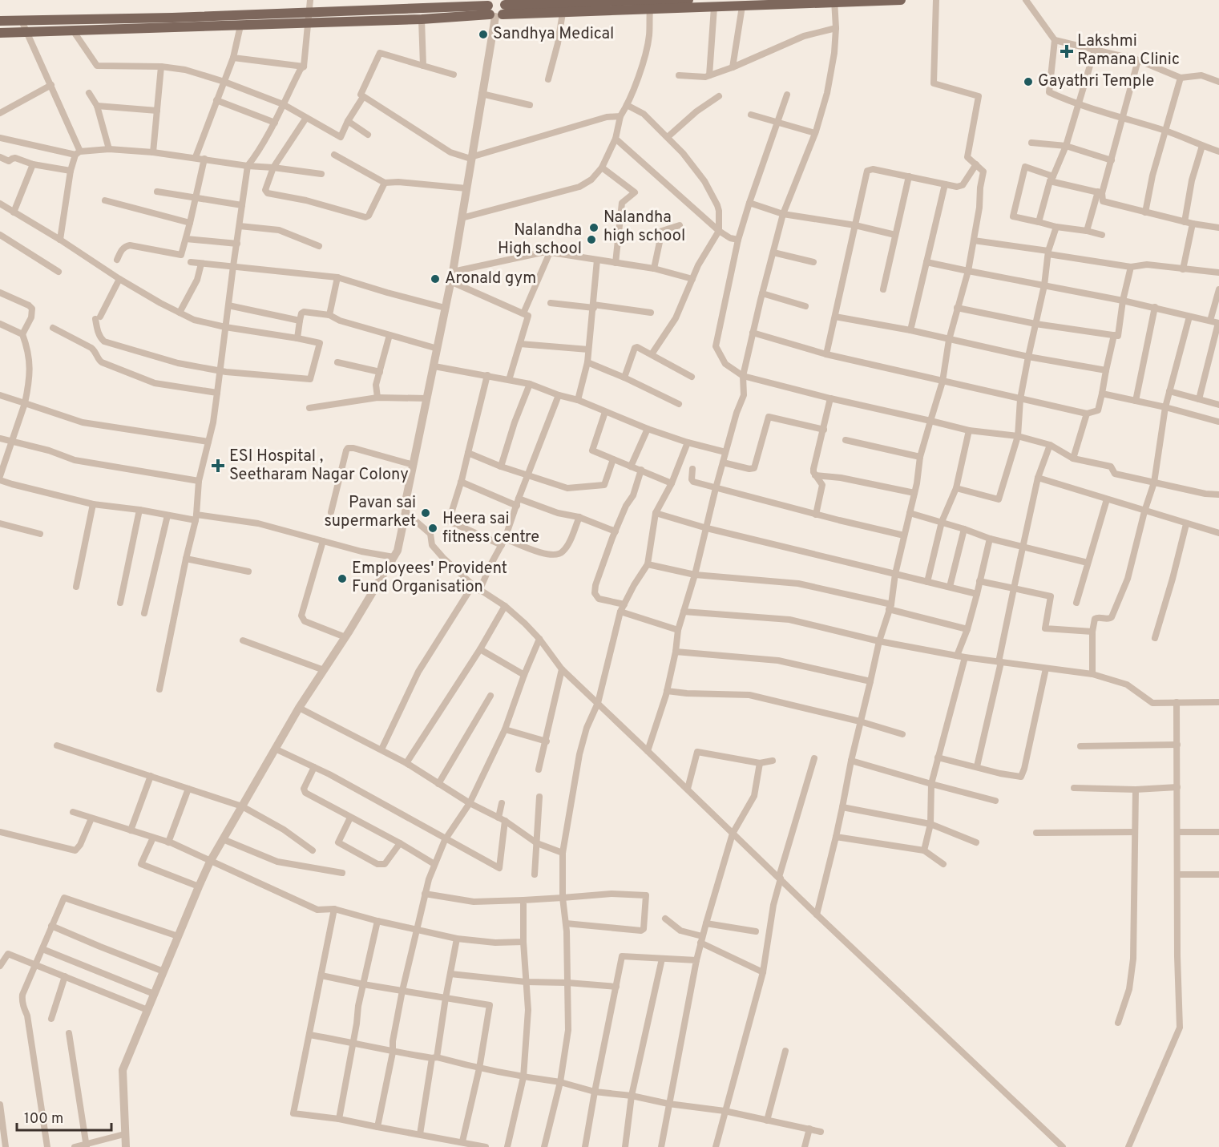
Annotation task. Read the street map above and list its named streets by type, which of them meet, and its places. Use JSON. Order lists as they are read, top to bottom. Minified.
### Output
{"places":{"other":["Sandhya Medical","Gayathri Temple","Nalandha high school","Nalandha High school","Aronald gym","Pavan sai supermarket","Heera sai fitness centre","Employees' Provident Fund Organisation"],"health":["Lakshmi Ramana Clinic","ESI Hospital , Seetharam Nagar Colony"]},"scale_bar":"100 m"}
